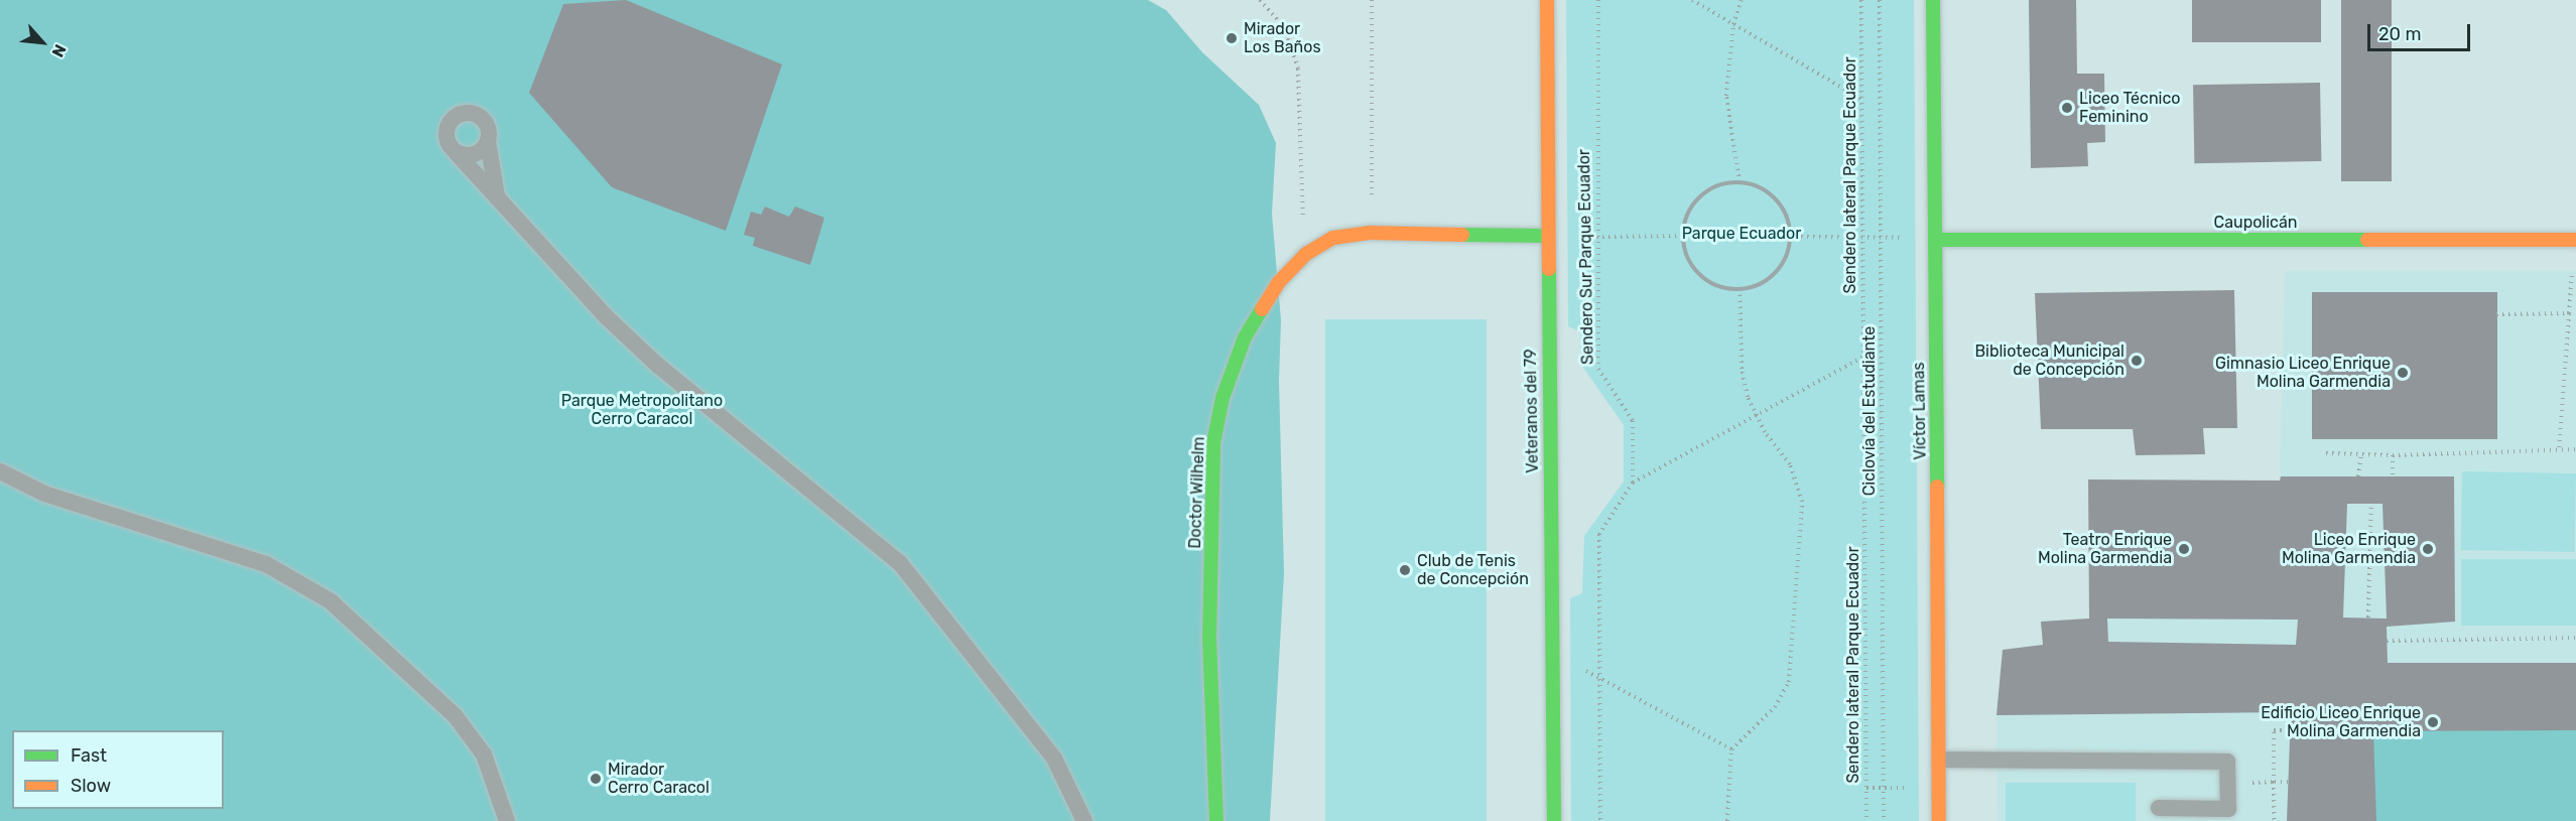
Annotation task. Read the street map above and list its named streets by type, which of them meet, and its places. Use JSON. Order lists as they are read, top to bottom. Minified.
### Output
{"streets":{"street":["Caupolicán","Veteranos del 79","Víctor Lamas","Doctor Wilhelm"],"path":["Sendero lateral Parque Ecuador","Sendero Sur Parque Ecuador","Ciclovía del Estudiante"]},"crossings":[["Caupolicán","Víctor Lamas"],["Veteranos del 79","Doctor Wilhelm"]],"parks":["Parque Ecuador","Parque Metropolitano Cerro Caracol"],"places":["Mirador Los Baños","Liceo Técnico Feminino","Biblioteca Municipal de Concepción","Gimnasio Liceo Enrique Molina Garmendia","Teatro Enrique Molina Garmendia","Liceo Enrique Molina Garmendia","Club de Tenis de Concepción","Edificio Liceo Enrique Molina Garmendia","Mirador Cerro Caracol"],"legend":["Fast","Slow"],"scale_bar":"20 m","north":"bottom right"}
